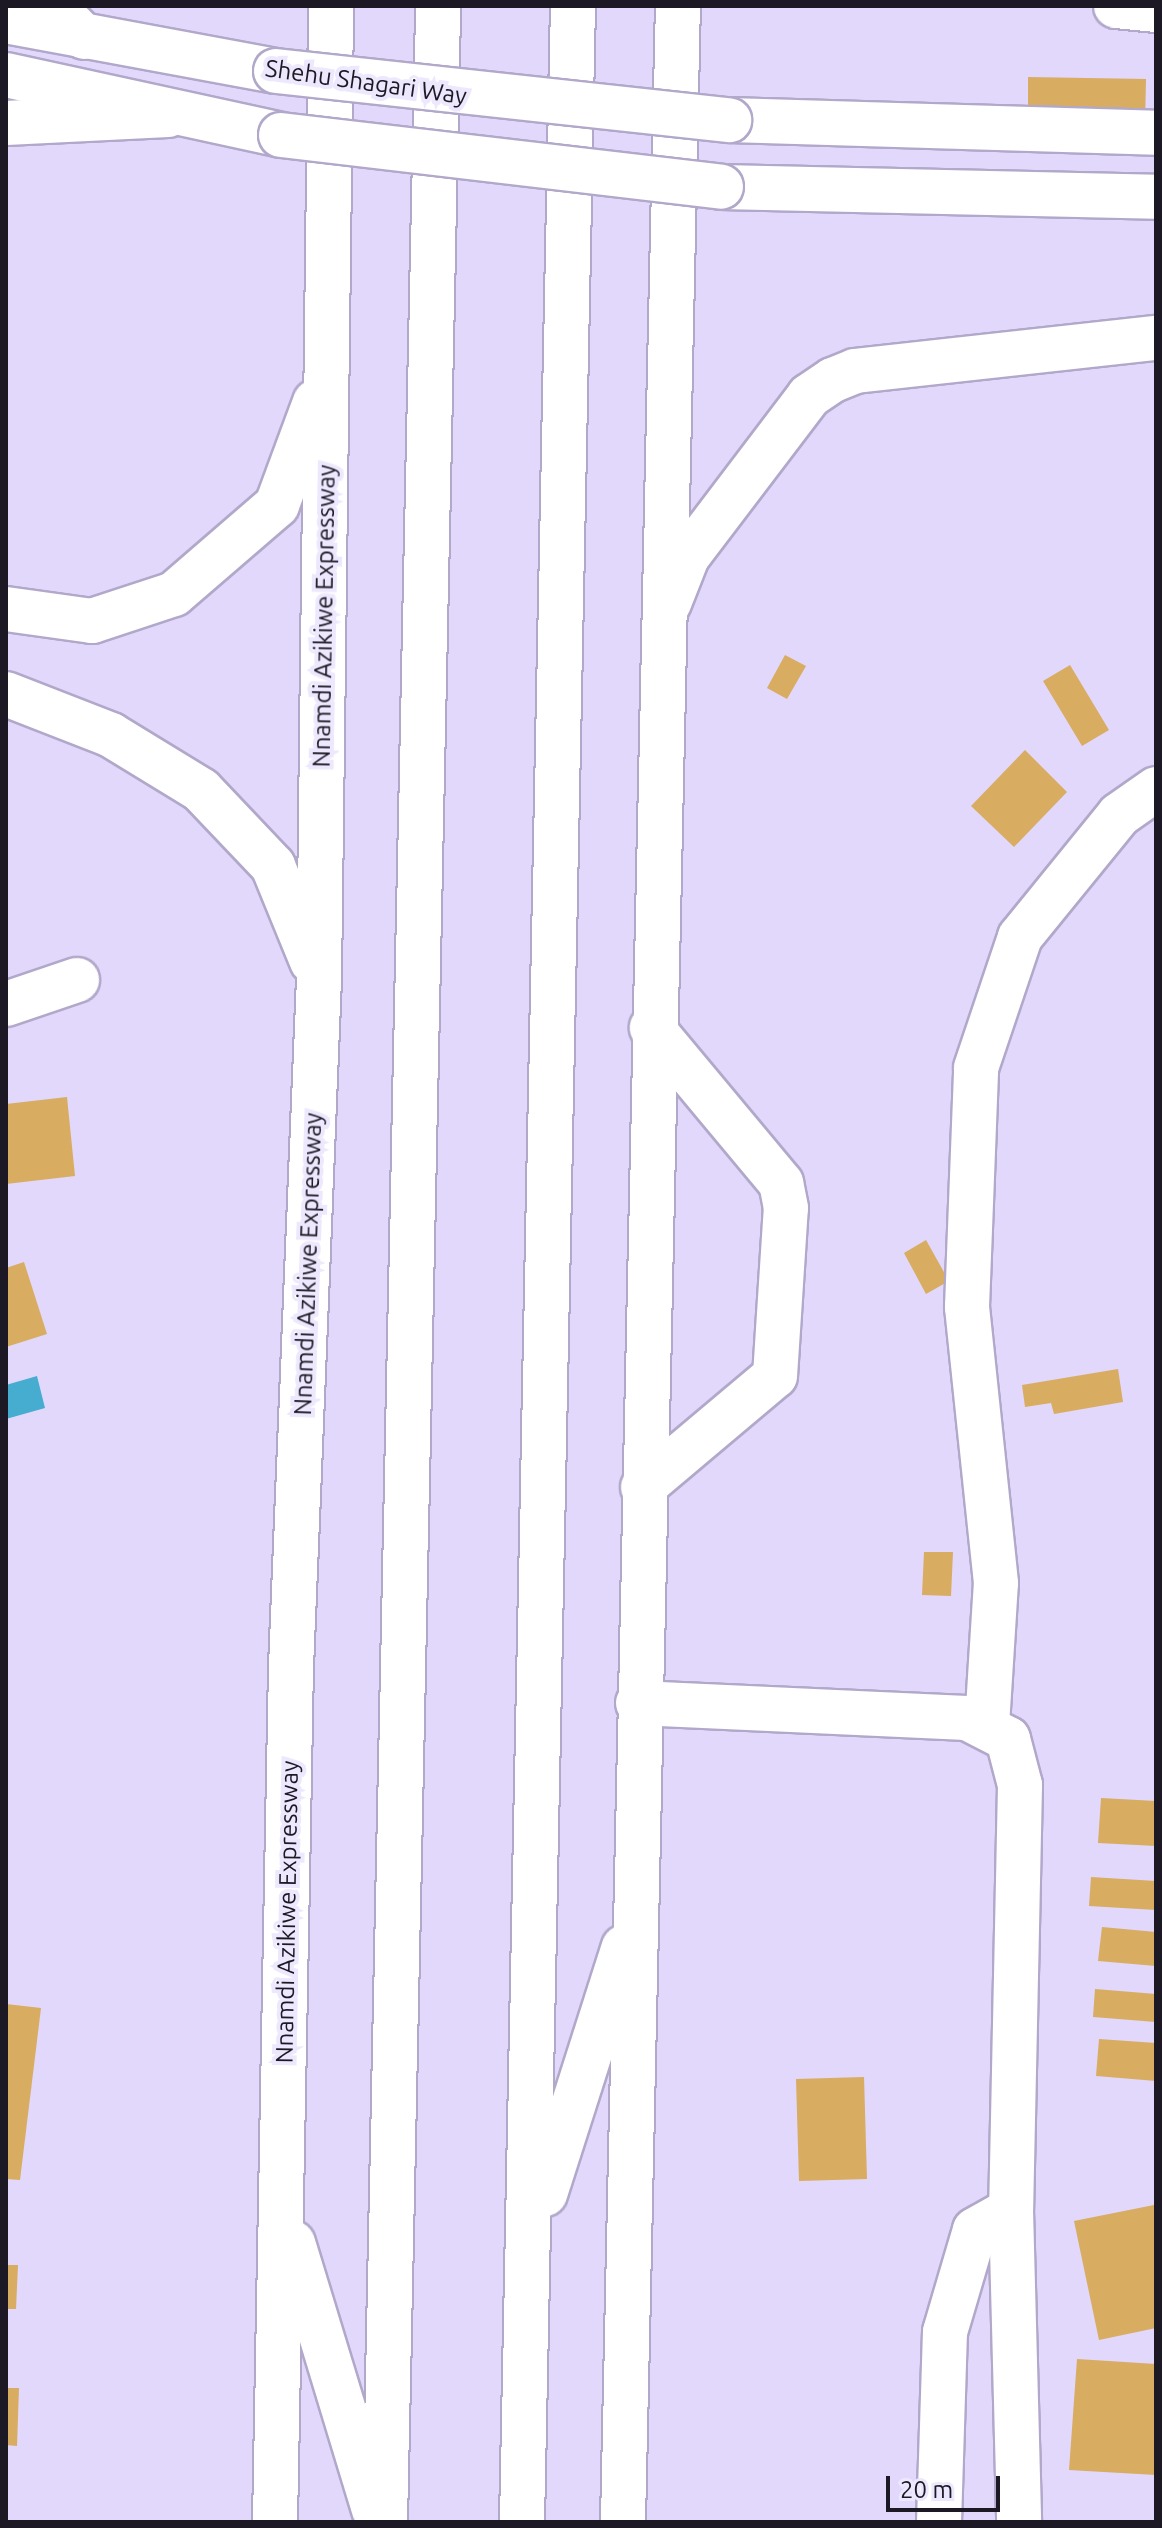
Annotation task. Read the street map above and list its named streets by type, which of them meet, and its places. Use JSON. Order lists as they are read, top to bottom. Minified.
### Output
{"streets":{"main road":["Shehu Shagari Way","Nnamdi Azikiwe Expressway"]},"scale_bar":"20 m"}
